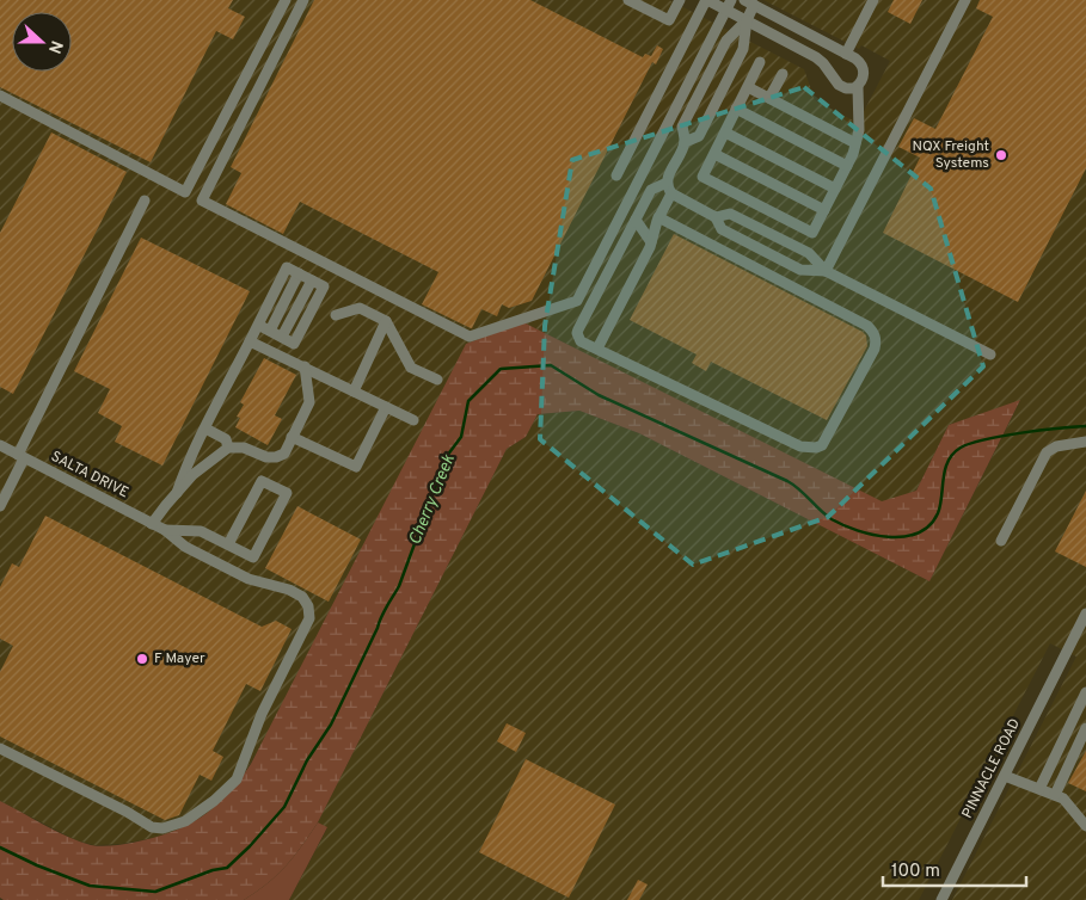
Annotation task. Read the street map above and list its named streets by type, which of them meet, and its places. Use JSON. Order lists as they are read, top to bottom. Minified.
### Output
{"streets":{"street":["SALTA DRIVE","PINNACLE ROAD"]},"water":["Cherry Creek"],"places":["NQX Freight Systems","F Mayer"],"scale_bar":"100 m","north":"right"}
